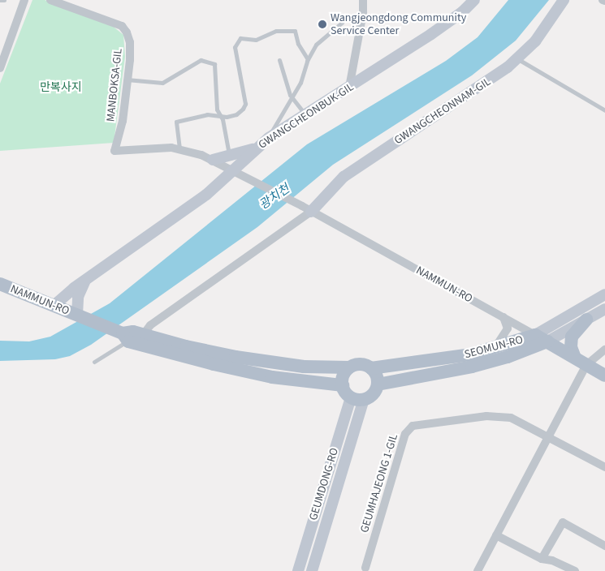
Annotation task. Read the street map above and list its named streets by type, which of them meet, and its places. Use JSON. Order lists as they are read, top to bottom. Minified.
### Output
{"streets":{"main road":["NAMMUN-RO","SEOMUN-RO","GEUMDONG-RO"],"street":["MANBOKSA-GIL","GWANGCHEONNAM-GIL","GWANGCHEONBUK-GIL","GEUMHAJEONG 1-GIL"]},"crossings":[["GWANGCHEONNAM-GIL","NAMMUN-RO"],["GWANGCHEONBUK-GIL","NAMMUN-RO"],["NAMMUN-RO","SEOMUN-RO"],["SEOMUN-RO","GEUMDONG-RO"]],"water":["광치천"],"parks":["만복사지"],"places":["Wangjeongdong Community Service Center"]}
